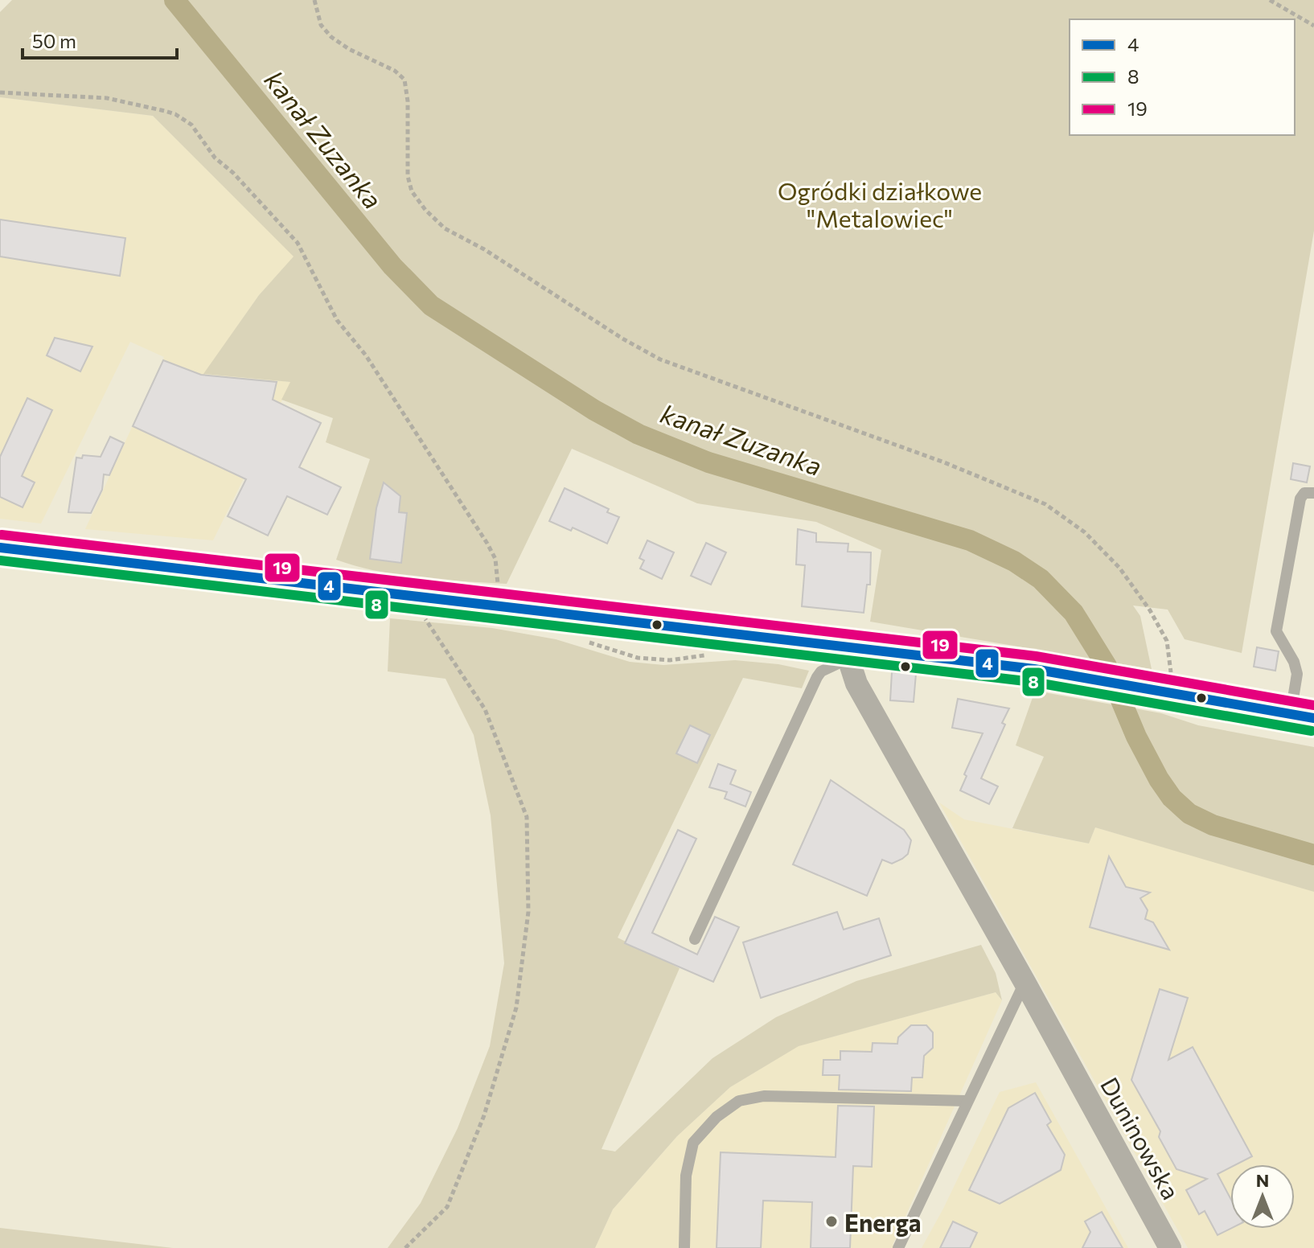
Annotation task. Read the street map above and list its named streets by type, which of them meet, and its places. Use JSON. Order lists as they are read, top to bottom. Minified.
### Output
{"streets":{"street":["Duninowska"]},"water":["kanał Zuzanka"],"parks":["Ogródki działkowe \"Metalowiec\""],"places":["Energa"],"lines":["transit line 19","transit line 4","transit line 8"],"legend":["4","8","19"],"scale_bar":"50 m","north":"top"}
